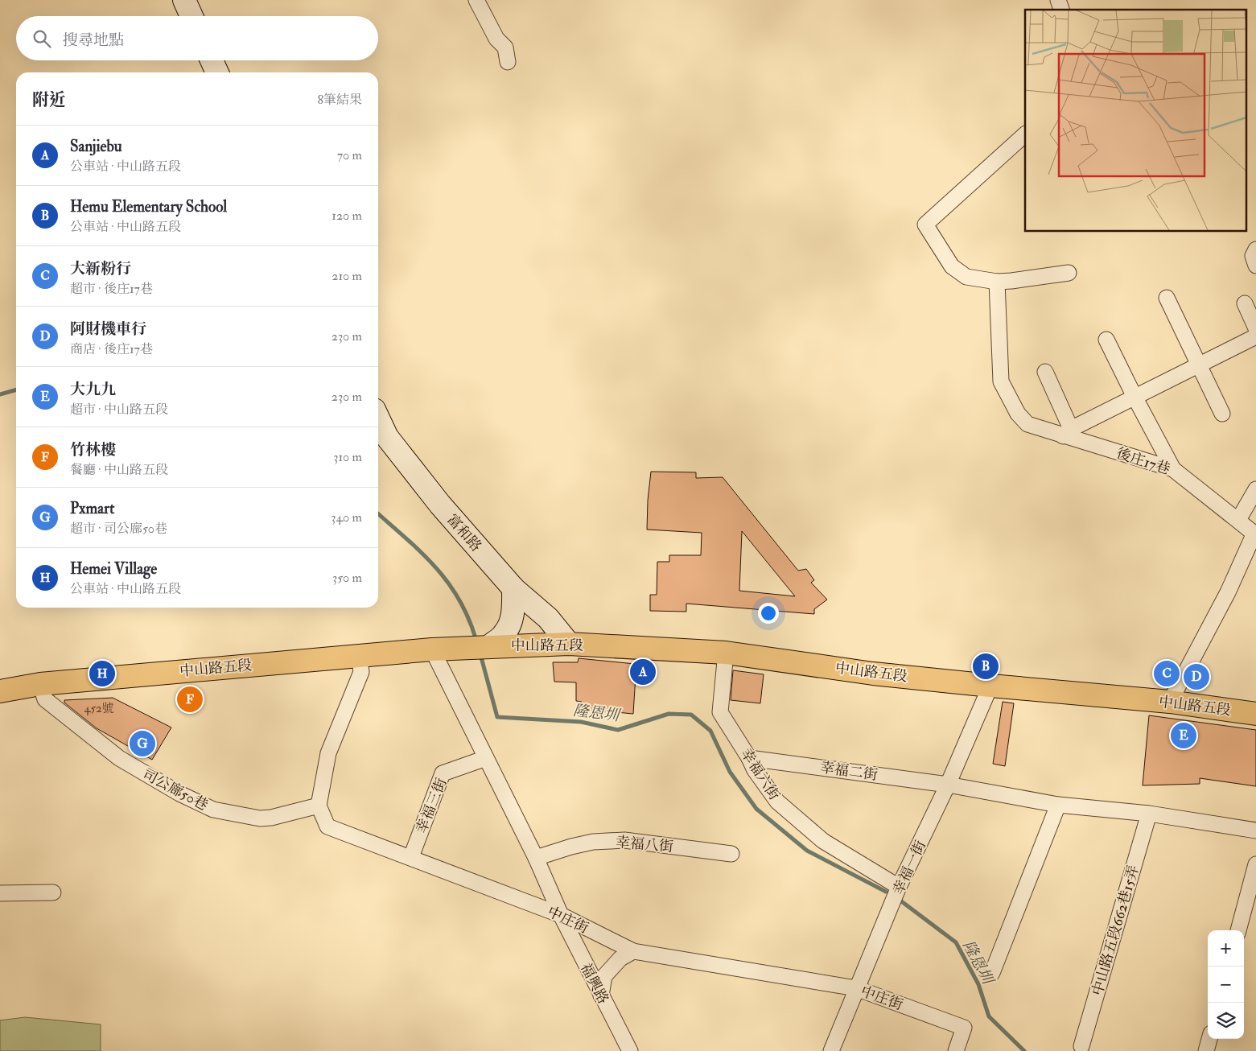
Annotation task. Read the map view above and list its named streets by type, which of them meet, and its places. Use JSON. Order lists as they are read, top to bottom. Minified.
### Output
{"streets":{"main road":["中山路五段"],"street":["後庄17巷","富和路","幸福二街","幸福六街","司公廍50巷","幸福三街","幸福八街","幸福一街","中庄街","中山路五段662巷15弄","福興路"]},"crossings":[["後庄17巷","中山路五段"],["富和路","中山路五段"],["中山路五段","幸福六街"],["中山路五段","司公廍50巷"],["中山路五段","幸福一街"],["中山路五段","福興路"],["幸福二街","幸福六街"],["幸福二街","幸福一街"],["幸福六街","幸福一街"],["司公廍50巷","中庄街"],["幸福三街","中庄街"],["幸福三街","福興路"],["幸福八街","福興路"],["幸福一街","中庄街"],["中庄街","福興路"]],"water":["隆恩圳"],"house_numbers":["452號"],"page":{"search":"搜尋地點","heading":["附近","8筆結果"],"list":[{"mark":"A","name":"Sanjiebu","note":"公車站 · 中山路五段","value":"70 m"},{"mark":"B","name":"Hemu Elementary School","note":"公車站 · 中山路五段","value":"120 m"},{"mark":"C","name":"大新粉行","note":"超市 · 後庄17巷","value":"210 m"},{"mark":"D","name":"阿財機車行","note":"商店 · 後庄17巷","value":"230 m"},{"mark":"E","name":"大九九","note":"超市 · 中山路五段","value":"230 m"},{"mark":"F","name":"竹林樓","note":"餐廳 · 中山路五段","value":"310 m"},{"mark":"G","name":"Pxmart","note":"超市 · 司公廍50巷","value":"340 m"},{"mark":"H","name":"Hemei Village","note":"公車站 · 中山路五段","value":"350 m"}],"pins":["B","A","C","H","D","F","E","G"],"map_buttons":["+","−"]}}
